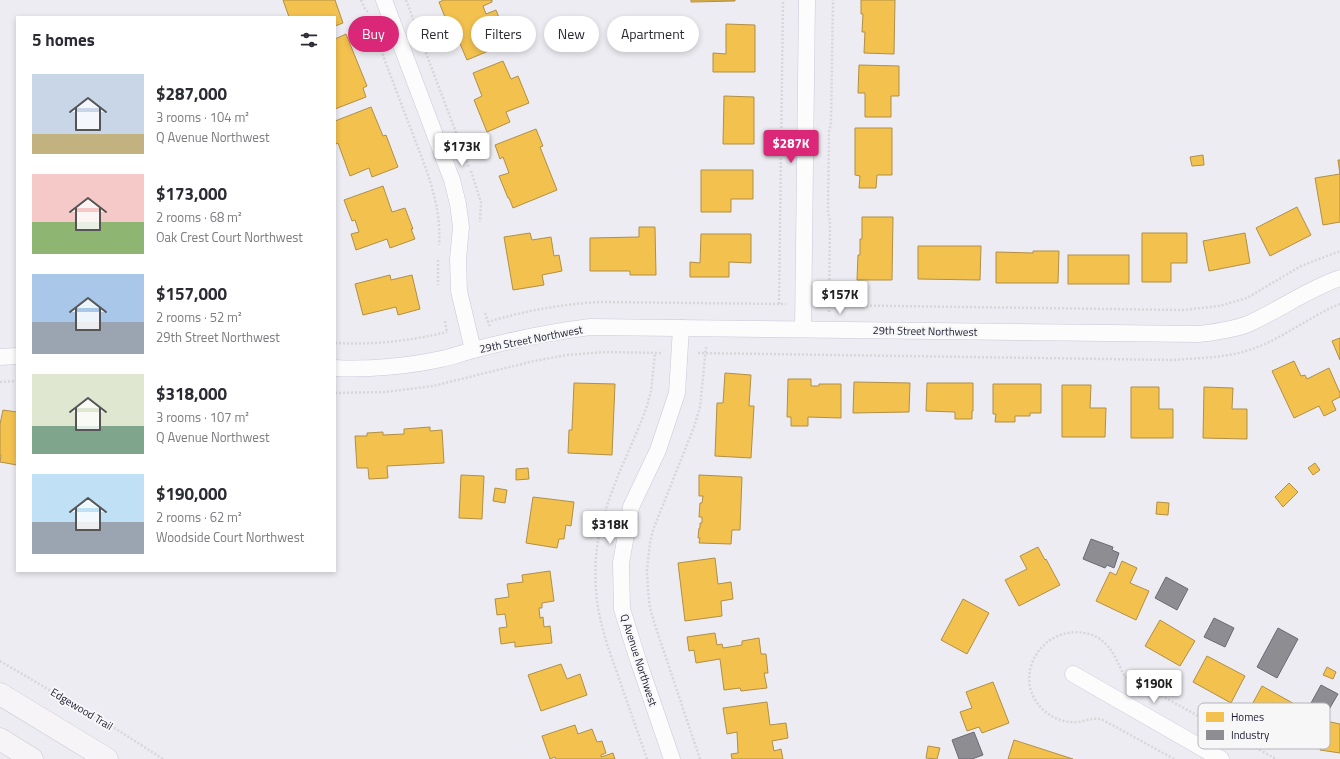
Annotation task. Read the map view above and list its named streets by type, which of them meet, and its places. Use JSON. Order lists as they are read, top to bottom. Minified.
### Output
{"streets":{"street":["29th Street Northwest","Q Avenue Northwest"],"path":["Edgewood Trail"]},"crossings":[["29th Street Northwest","Q Avenue Northwest"]],"legend":["Homes","Industry"],"page":{"chip":["Buy","Rent","Filters","New","Apartment"],"heading":"5 homes","list":[{"name":"$287,000","note":"3 rooms · 104 m² · Q Avenue Northwest"},{"name":"$173,000","note":"2 rooms · 68 m² · Oak Crest Court Northwest"},{"name":"$157,000","note":"2 rooms · 52 m² · 29th Street Northwest"},{"name":"$318,000","note":"3 rooms · 107 m² · Q Avenue Northwest"},{"name":"$190,000","note":"2 rooms · 62 m² · Woodside Court Northwest"}],"price":["$287K","$173K","$157K","$318K","$190K"]}}
